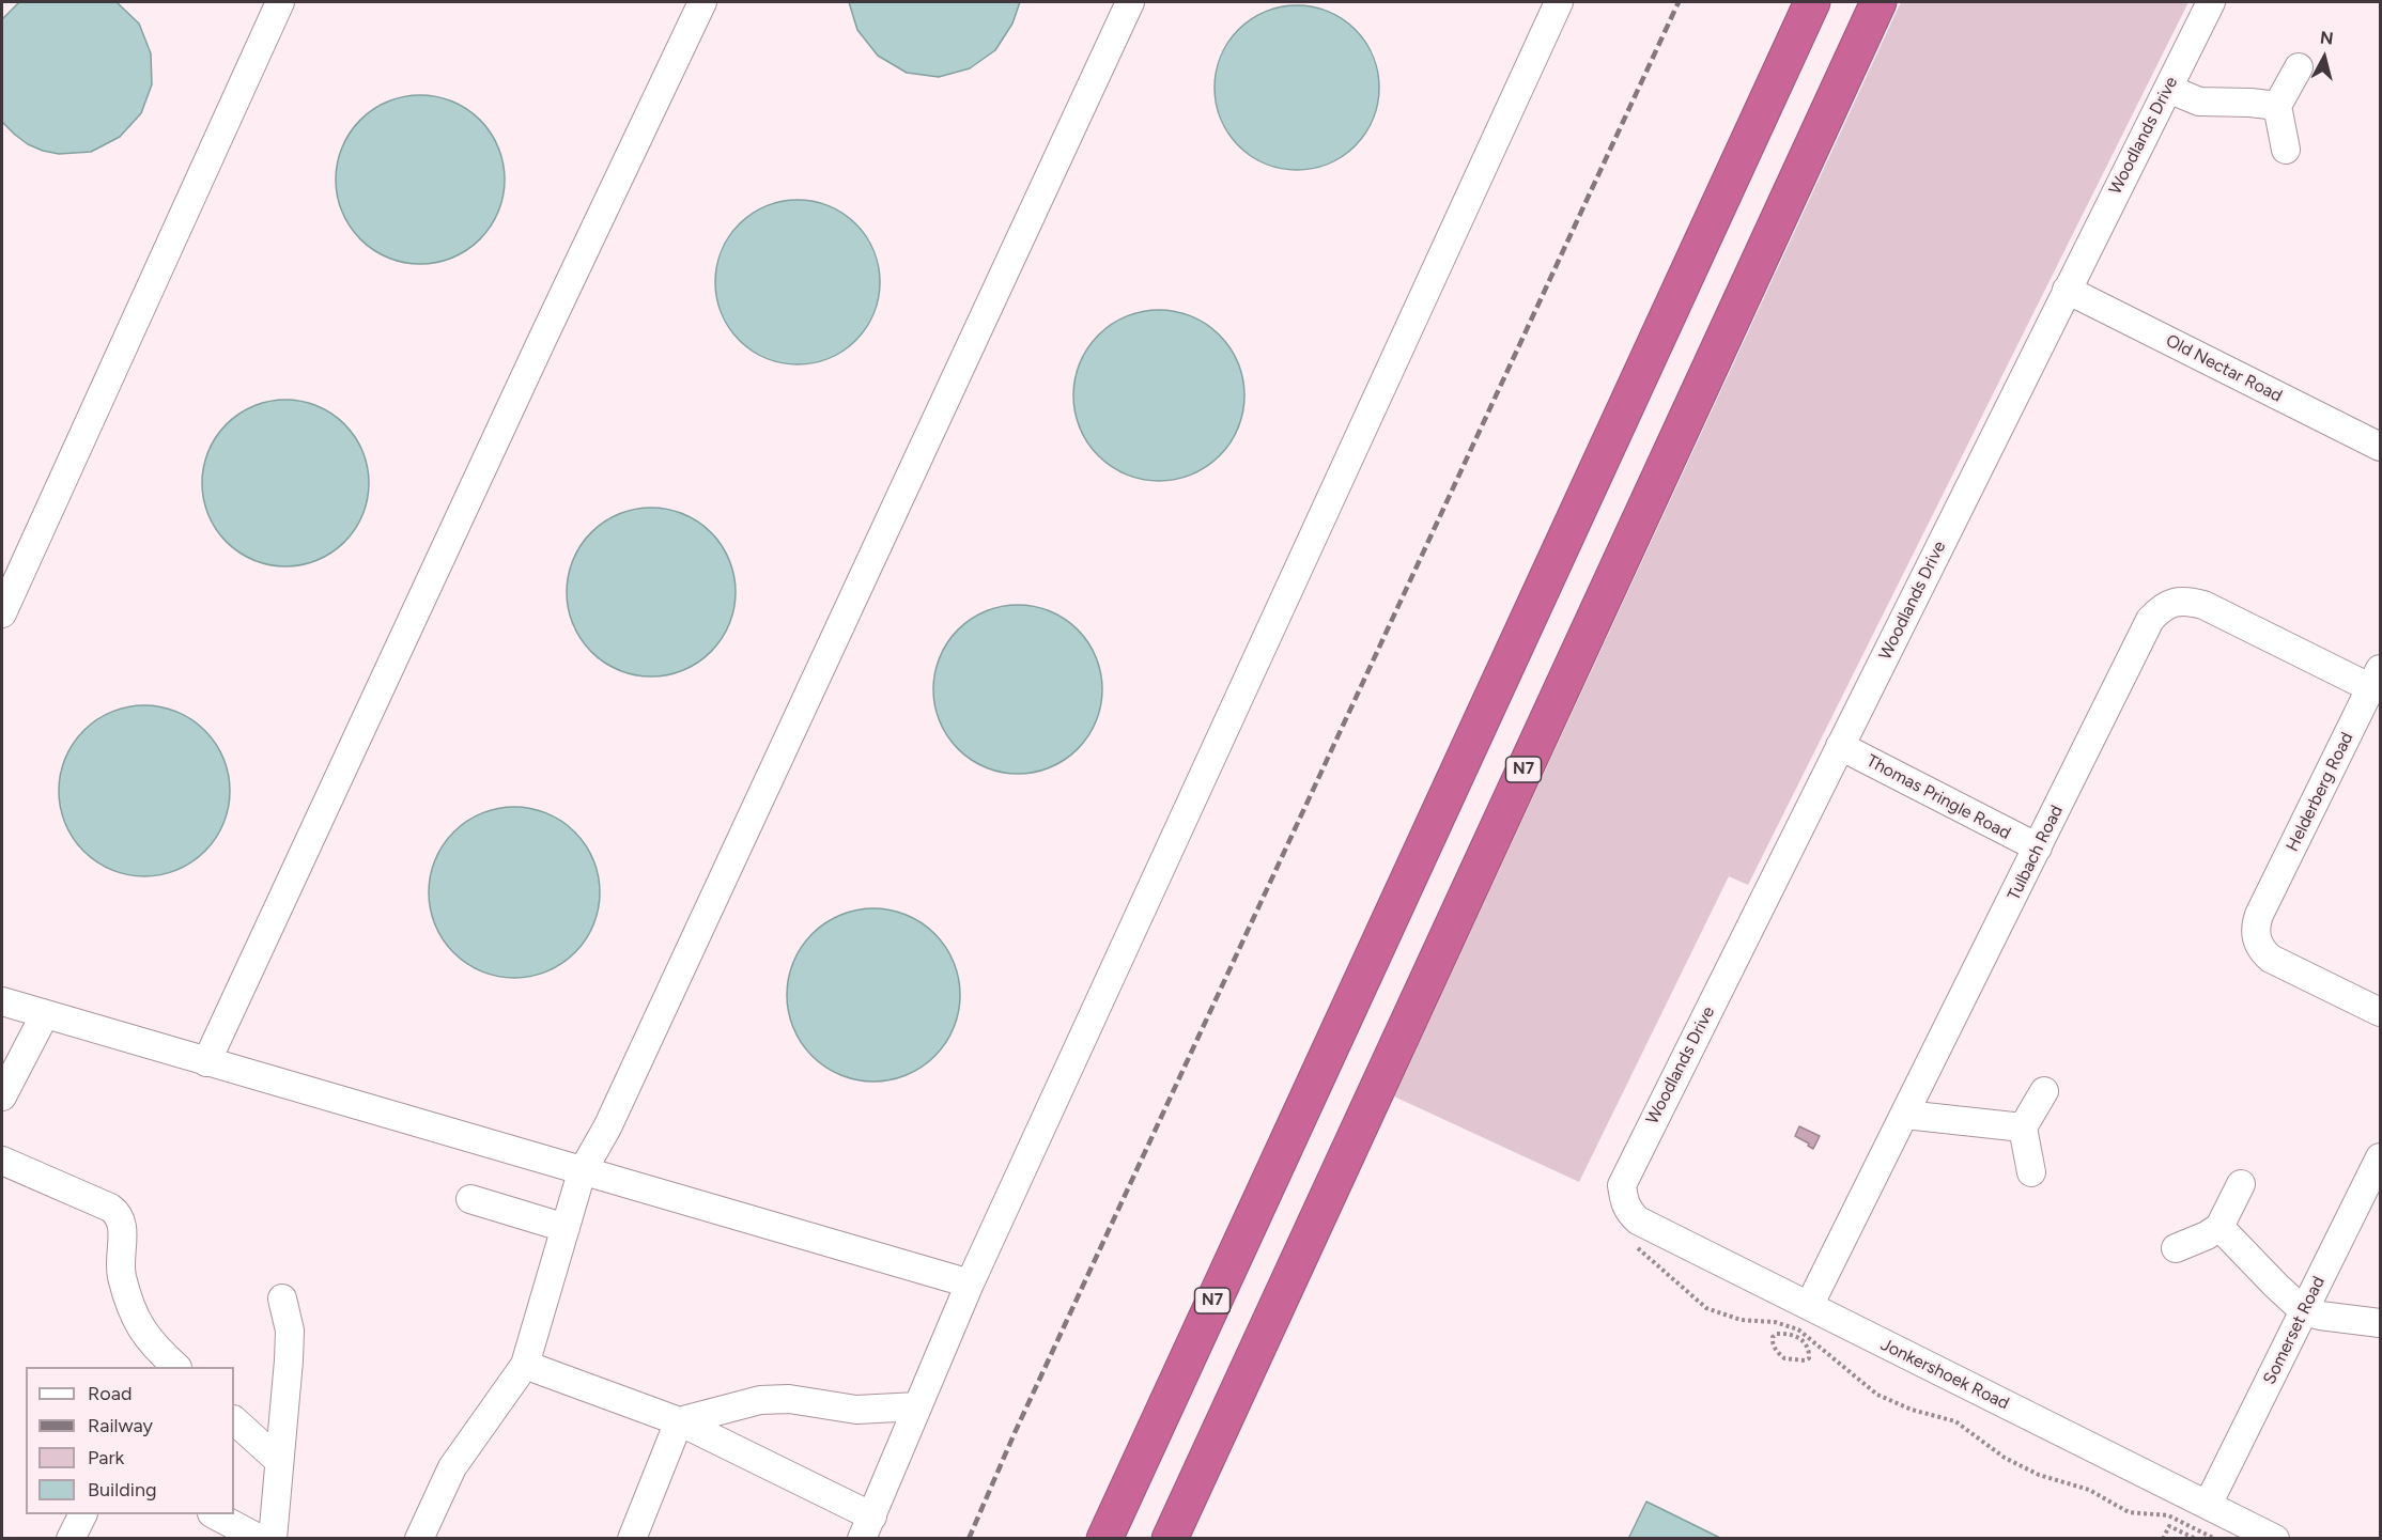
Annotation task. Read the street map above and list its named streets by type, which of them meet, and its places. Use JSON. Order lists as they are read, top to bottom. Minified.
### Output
{"streets":{"highway":["N7"],"street":["Woodlands Drive","Old Nectar Road","Helderberg Road","Thomas Pringle Road","Tulbach Road","Somerset Road","Jonkershoek Road"]},"crossings":[["Woodlands Drive","Old Nectar Road"],["Woodlands Drive","Thomas Pringle Road"],["Woodlands Drive","Jonkershoek Road"],["Helderberg Road","Tulbach Road"],["Thomas Pringle Road","Tulbach Road"],["Tulbach Road","Jonkershoek Road"],["Somerset Road","Jonkershoek Road"]],"legend":["Road","Railway","Park","Building"],"north":"top"}
